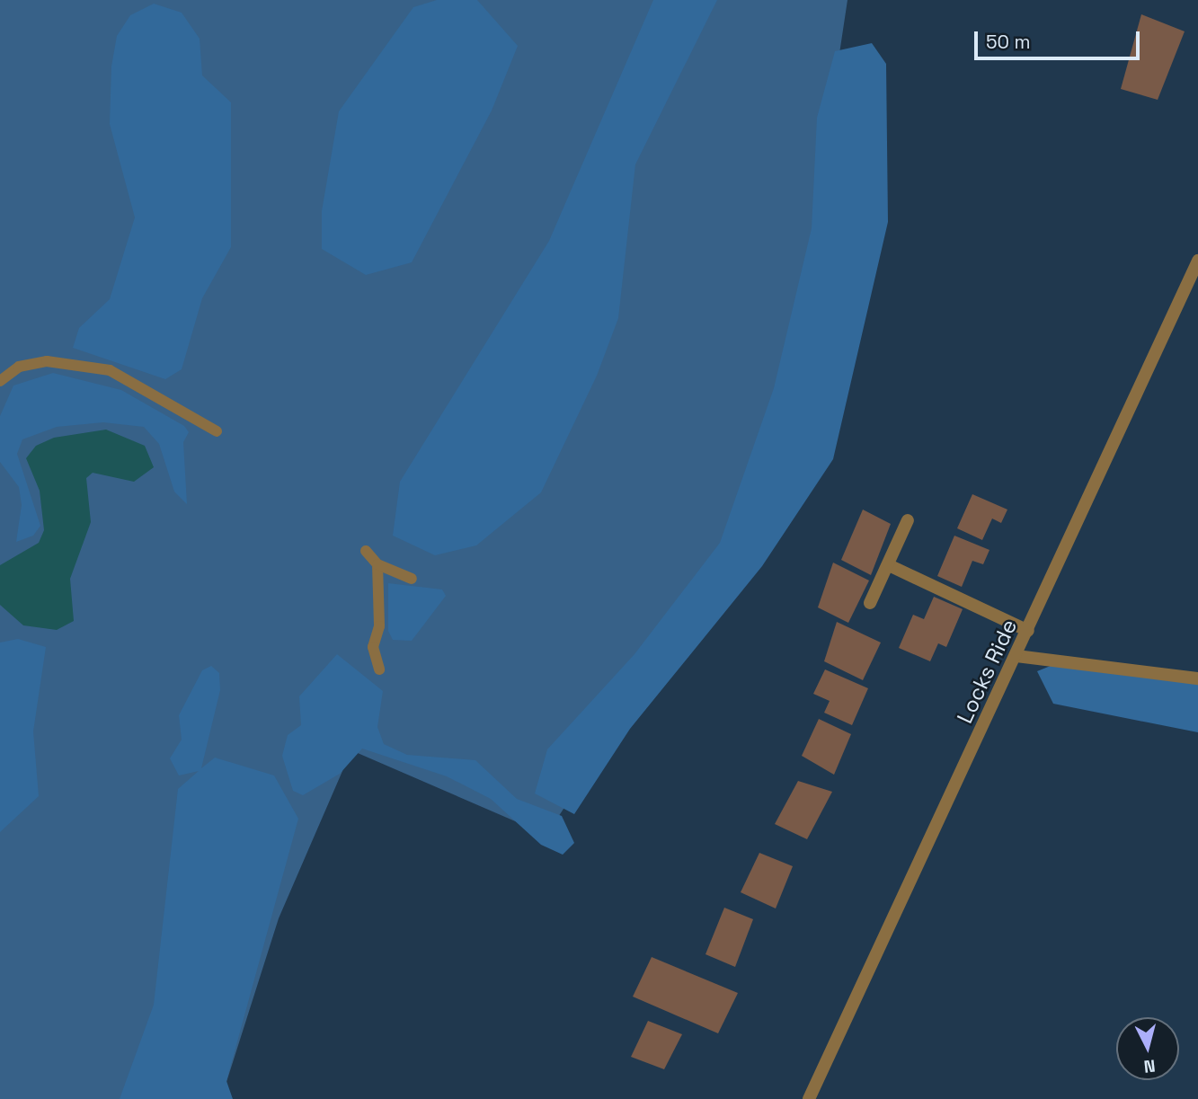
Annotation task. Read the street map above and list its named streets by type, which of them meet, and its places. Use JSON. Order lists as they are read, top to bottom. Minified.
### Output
{"streets":{"street":["Locks Ride"]},"scale_bar":"50 m","north":"bottom"}
